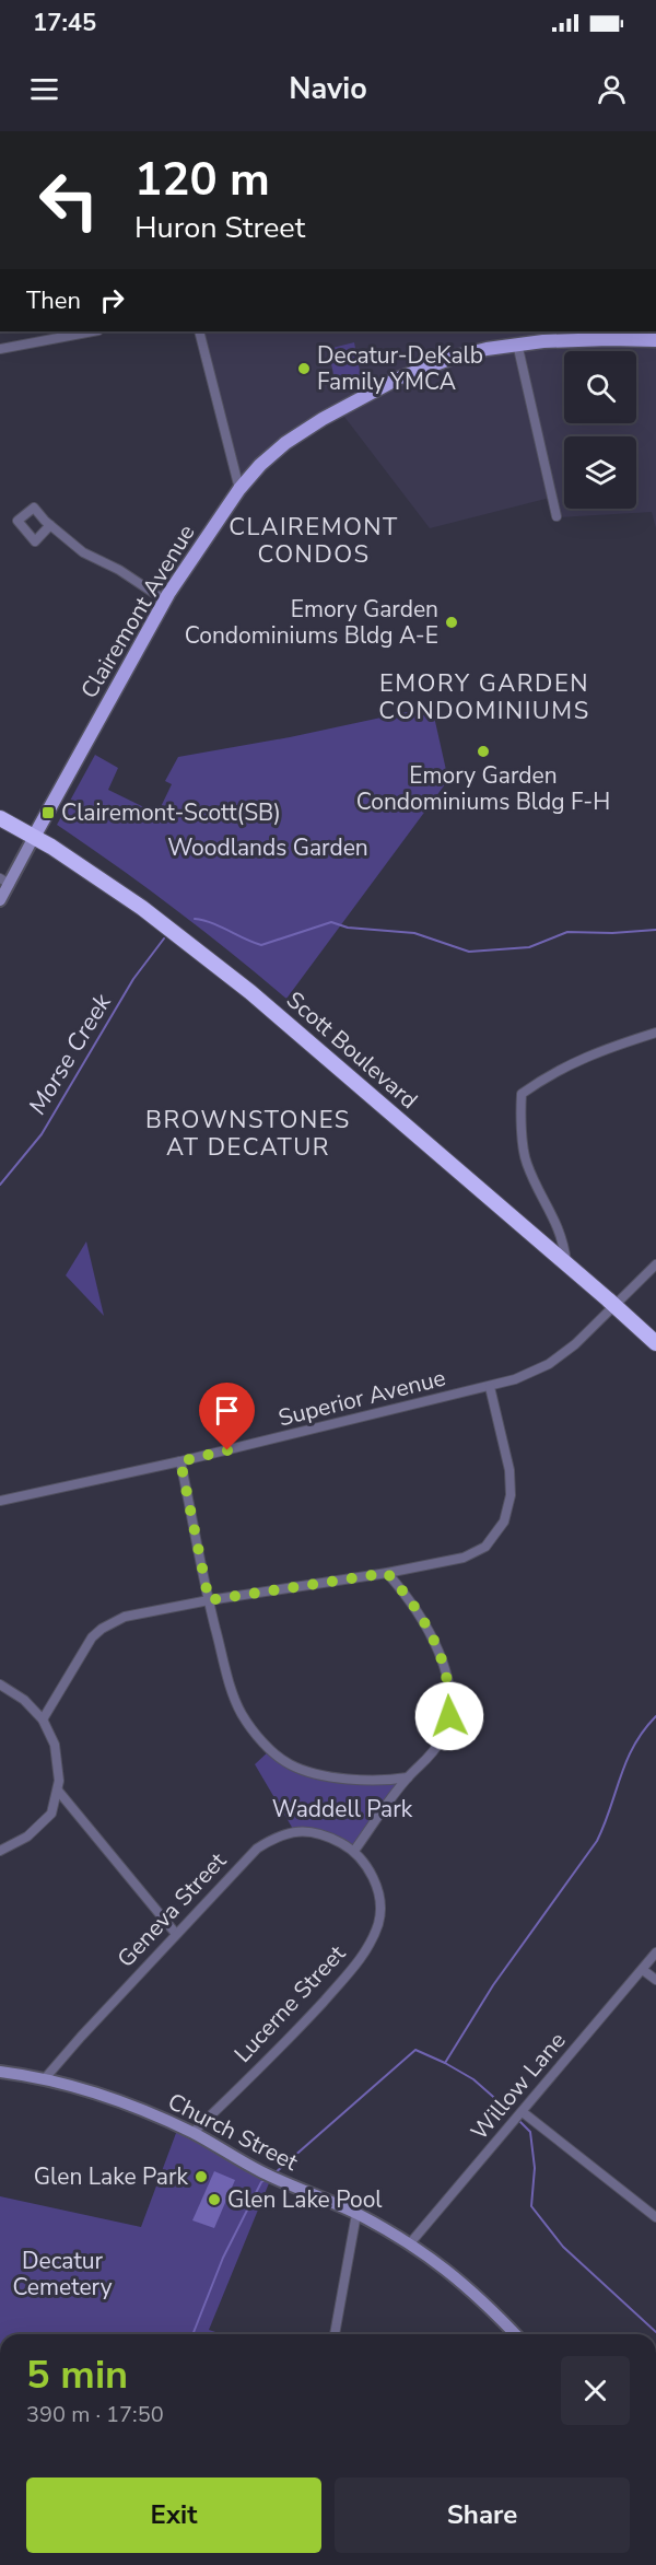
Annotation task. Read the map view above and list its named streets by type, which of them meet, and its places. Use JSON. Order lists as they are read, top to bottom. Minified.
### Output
{"streets":{"highway":["Scott Boulevard"],"main road":["Clairemont Avenue","Church Street"],"street":["Superior Avenue","Geneva Street","Lucerne Street","Willow Lane"]},"crossings":[["Clairemont Avenue","Scott Boulevard"],["Scott Boulevard","Superior Avenue"],["Geneva Street","Lucerne Street"],["Geneva Street","Church Street"],["Lucerne Street","Church Street"],["Willow Lane","Church Street"]],"districts":["CLAIREMONT CONDOS","EMORY GARDEN CONDOMINIUMS","BROWNSTONES AT DECATUR"],"water":["Morse Creek"],"parks":["Woodlands Garden","Waddell Park","Decatur Cemetery"],"places":{"other":["Decatur-DeKalb Family YMCA","Emory Garden Condominiums Bldg A-E","Emory Garden Condominiums Bldg F-H","Glen Lake Park","Glen Lake Pool"],"transit":["Clairemont-Scott(SB)"]},"page":{"status":"17:45","header":"Navio","turn":["120 m","Huron Street"],"then":"Then","heading":["5 min","390 m · 17:50"],"buttons":["Exit","Share"]}}
